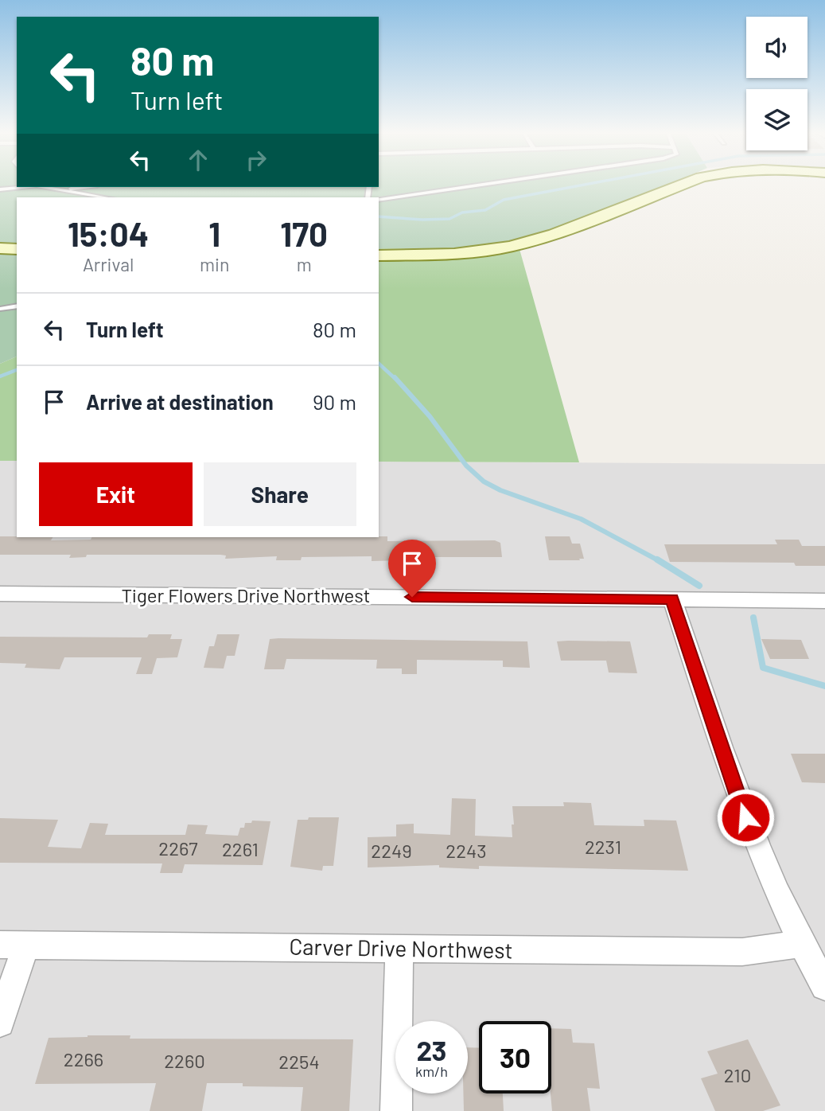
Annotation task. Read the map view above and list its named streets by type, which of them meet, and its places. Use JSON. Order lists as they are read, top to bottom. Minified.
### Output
{"streets":{"street":["Tiger Flowers Drive Northwest","Carver Drive Northwest"]},"house_numbers":["2231","2267","2261","2249","2243","2266","2260","2254","210"],"page":{"turn":["80 m","Turn left"],"eta":["15:04","Arrival","1","min","170","m"],"list":[{"name":"Turn left","value":"80 m"},{"name":"Arrive at destination","value":"90 m"}],"buttons":["Exit","Share"],"speed":"23 km/h","limit":"30"}}
